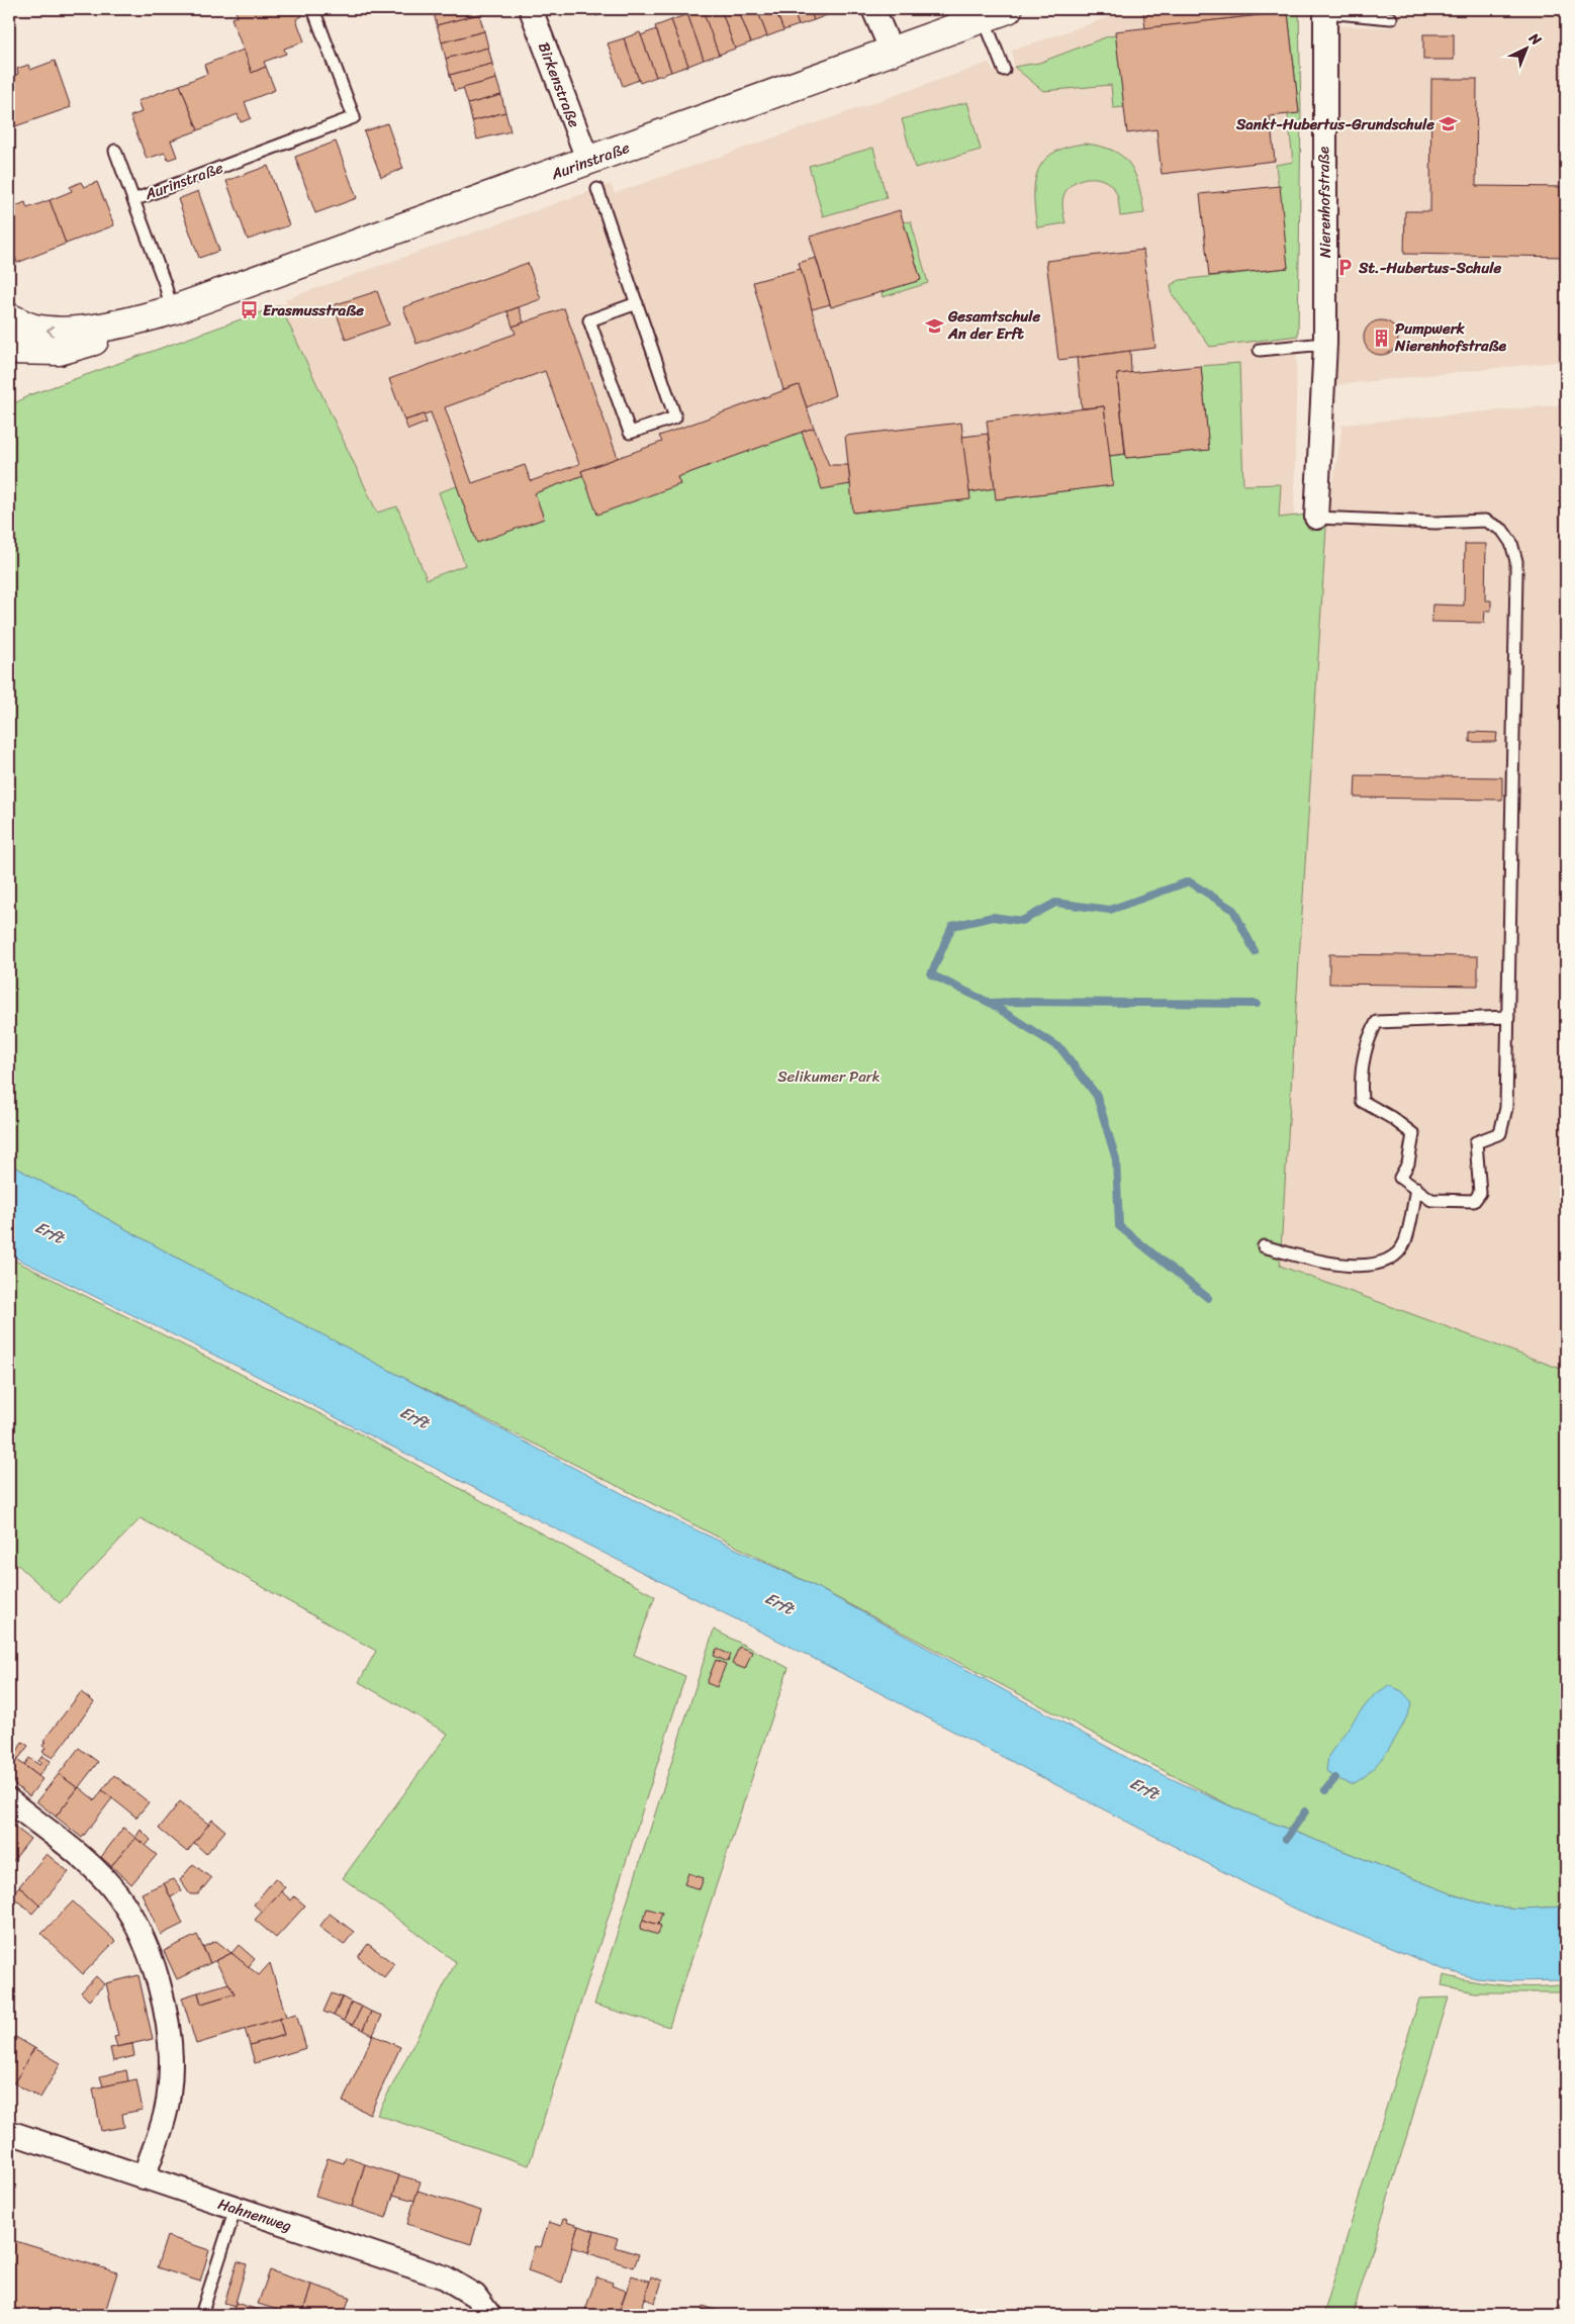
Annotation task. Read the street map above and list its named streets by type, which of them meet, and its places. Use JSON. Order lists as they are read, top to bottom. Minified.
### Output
{"streets":{"main road":["Aurinstraße"],"street":["Birkenstraße","Nierenhofstraße","Hahnenweg"]},"crossings":[["Birkenstraße","Aurinstraße"]],"water":["Erft"],"parks":["Selikumer Park"],"places":{"school or university":["Sankt-Hubertus-Grundschule","Gesamtschule An der Erft"],"parking":["St.-Hubertus-Schule"],"bus stop":["Erasmusstraße"],"building":["Pumpwerk Nierenhofstraße"]},"north":"top right"}
